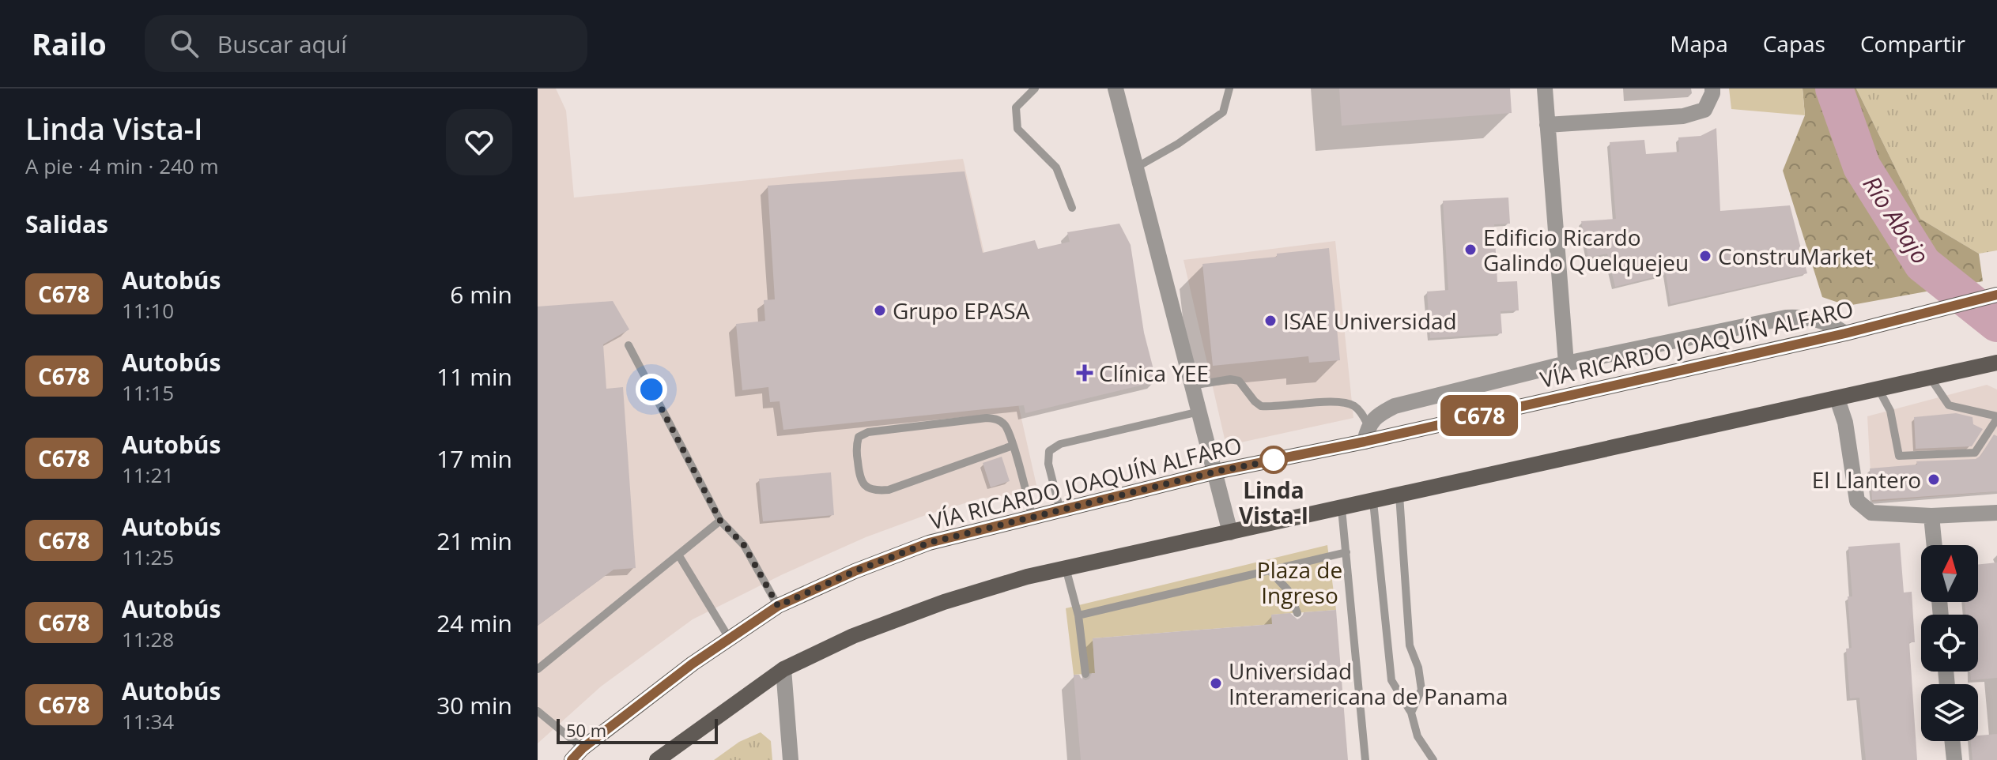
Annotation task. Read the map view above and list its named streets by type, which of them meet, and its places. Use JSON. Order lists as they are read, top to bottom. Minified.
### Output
{"streets":{"main road":["VÍA RICARDO JOAQUÍN ALFARO"]},"water":["Río Abajo"],"parks":["Plaza de Ingreso"],"places":{"other":["Edificio Ricardo Galindo Quelquejeu","ConstruMarket","Grupo EPASA","ISAE Universidad","Linda Vista-I","El Llantero","Universidad Interamericana de Panama"],"health":["Clínica YEE"]},"lines":["bus line C678"],"scale_bar":"50 m","north":"top","page":{"header":"Railo","search":"Buscar aquí","nav":["Mapa","Capas","Compartir"],"heading":[["Linda Vista-I","A pie · 4 min · 240 m"],"Salidas"],"on_map":"C678","list":[{"mark":"C678","name":"Autobús","note":"11:10","value":"6 min"},{"mark":"C678","name":"Autobús","note":"11:15","value":"11 min"},{"mark":"C678","name":"Autobús","note":"11:21","value":"17 min"},{"mark":"C678","name":"Autobús","note":"11:25","value":"21 min"},{"mark":"C678","name":"Autobús","note":"11:28","value":"24 min"},{"mark":"C678","name":"Autobús","note":"11:34","value":"30 min"}],"scale":"50 m"}}
